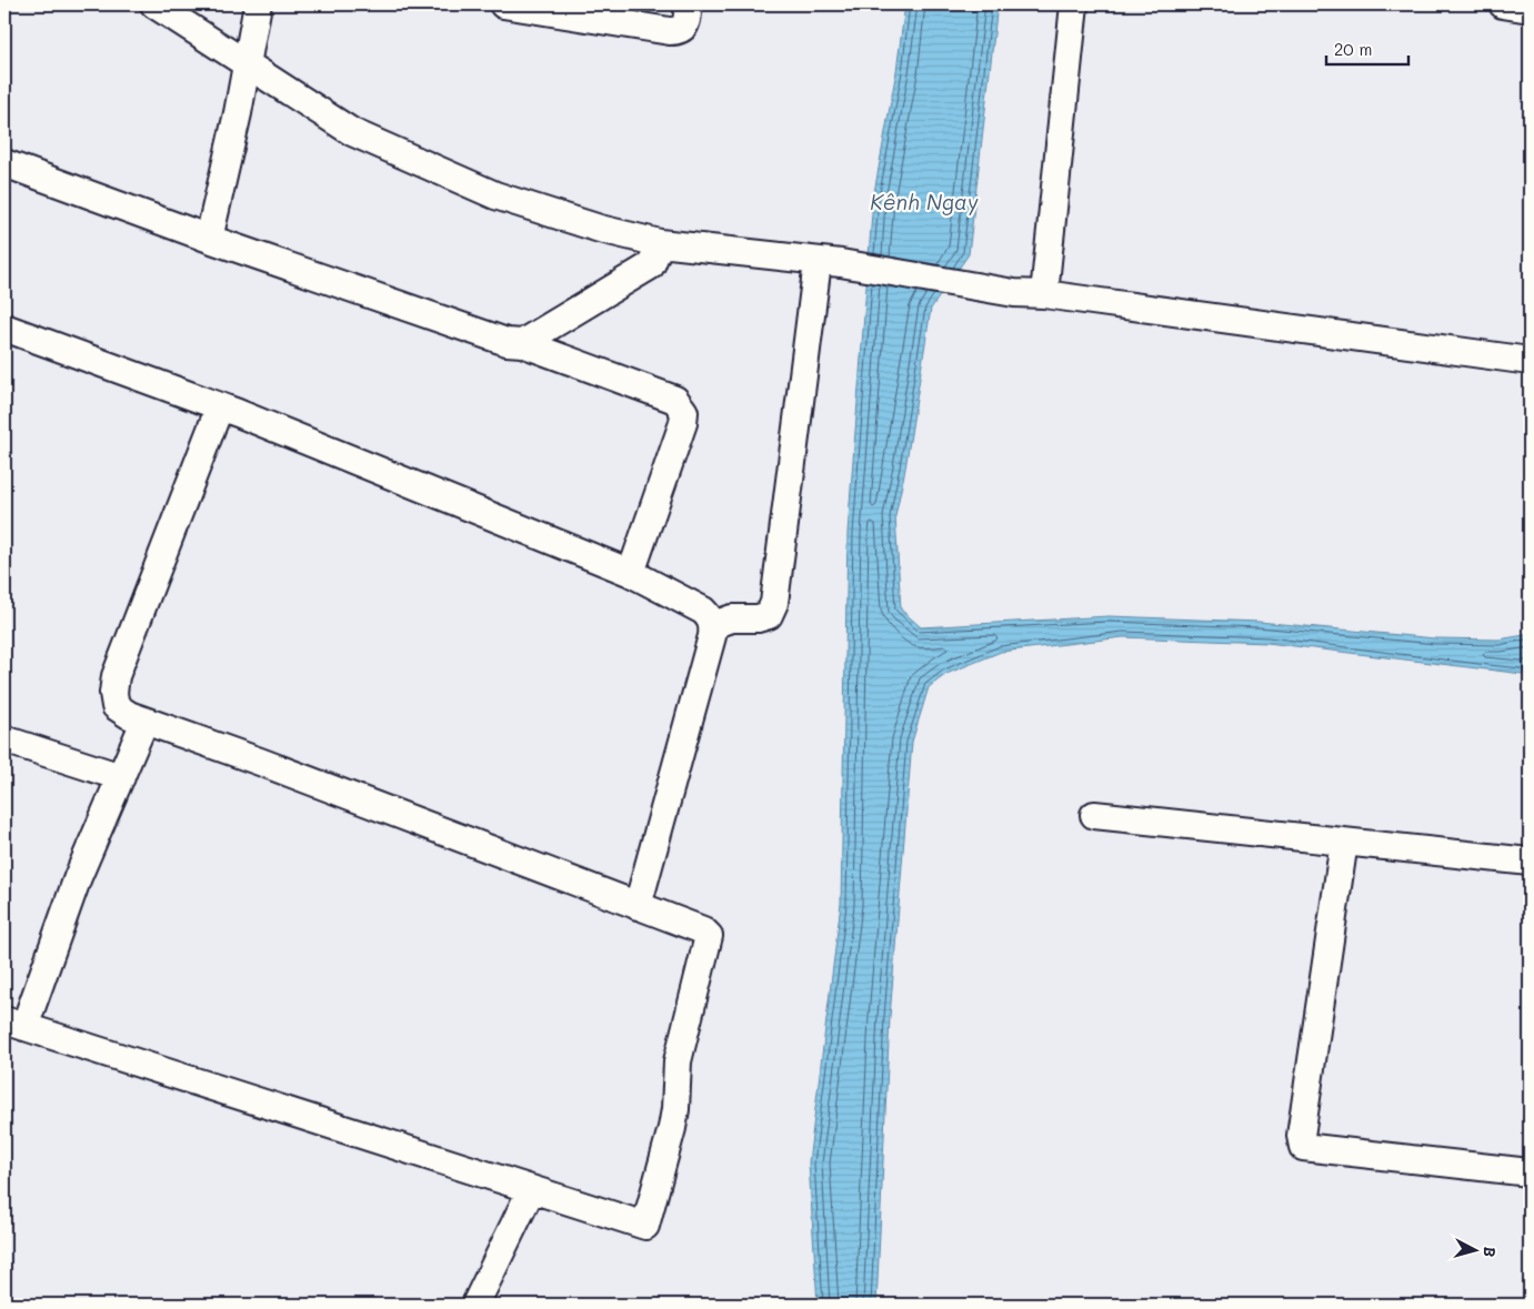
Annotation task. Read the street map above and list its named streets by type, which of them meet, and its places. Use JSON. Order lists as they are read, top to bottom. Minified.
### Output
{"water":["Kênh Ngay"],"scale_bar":"20 m","north":"right"}
